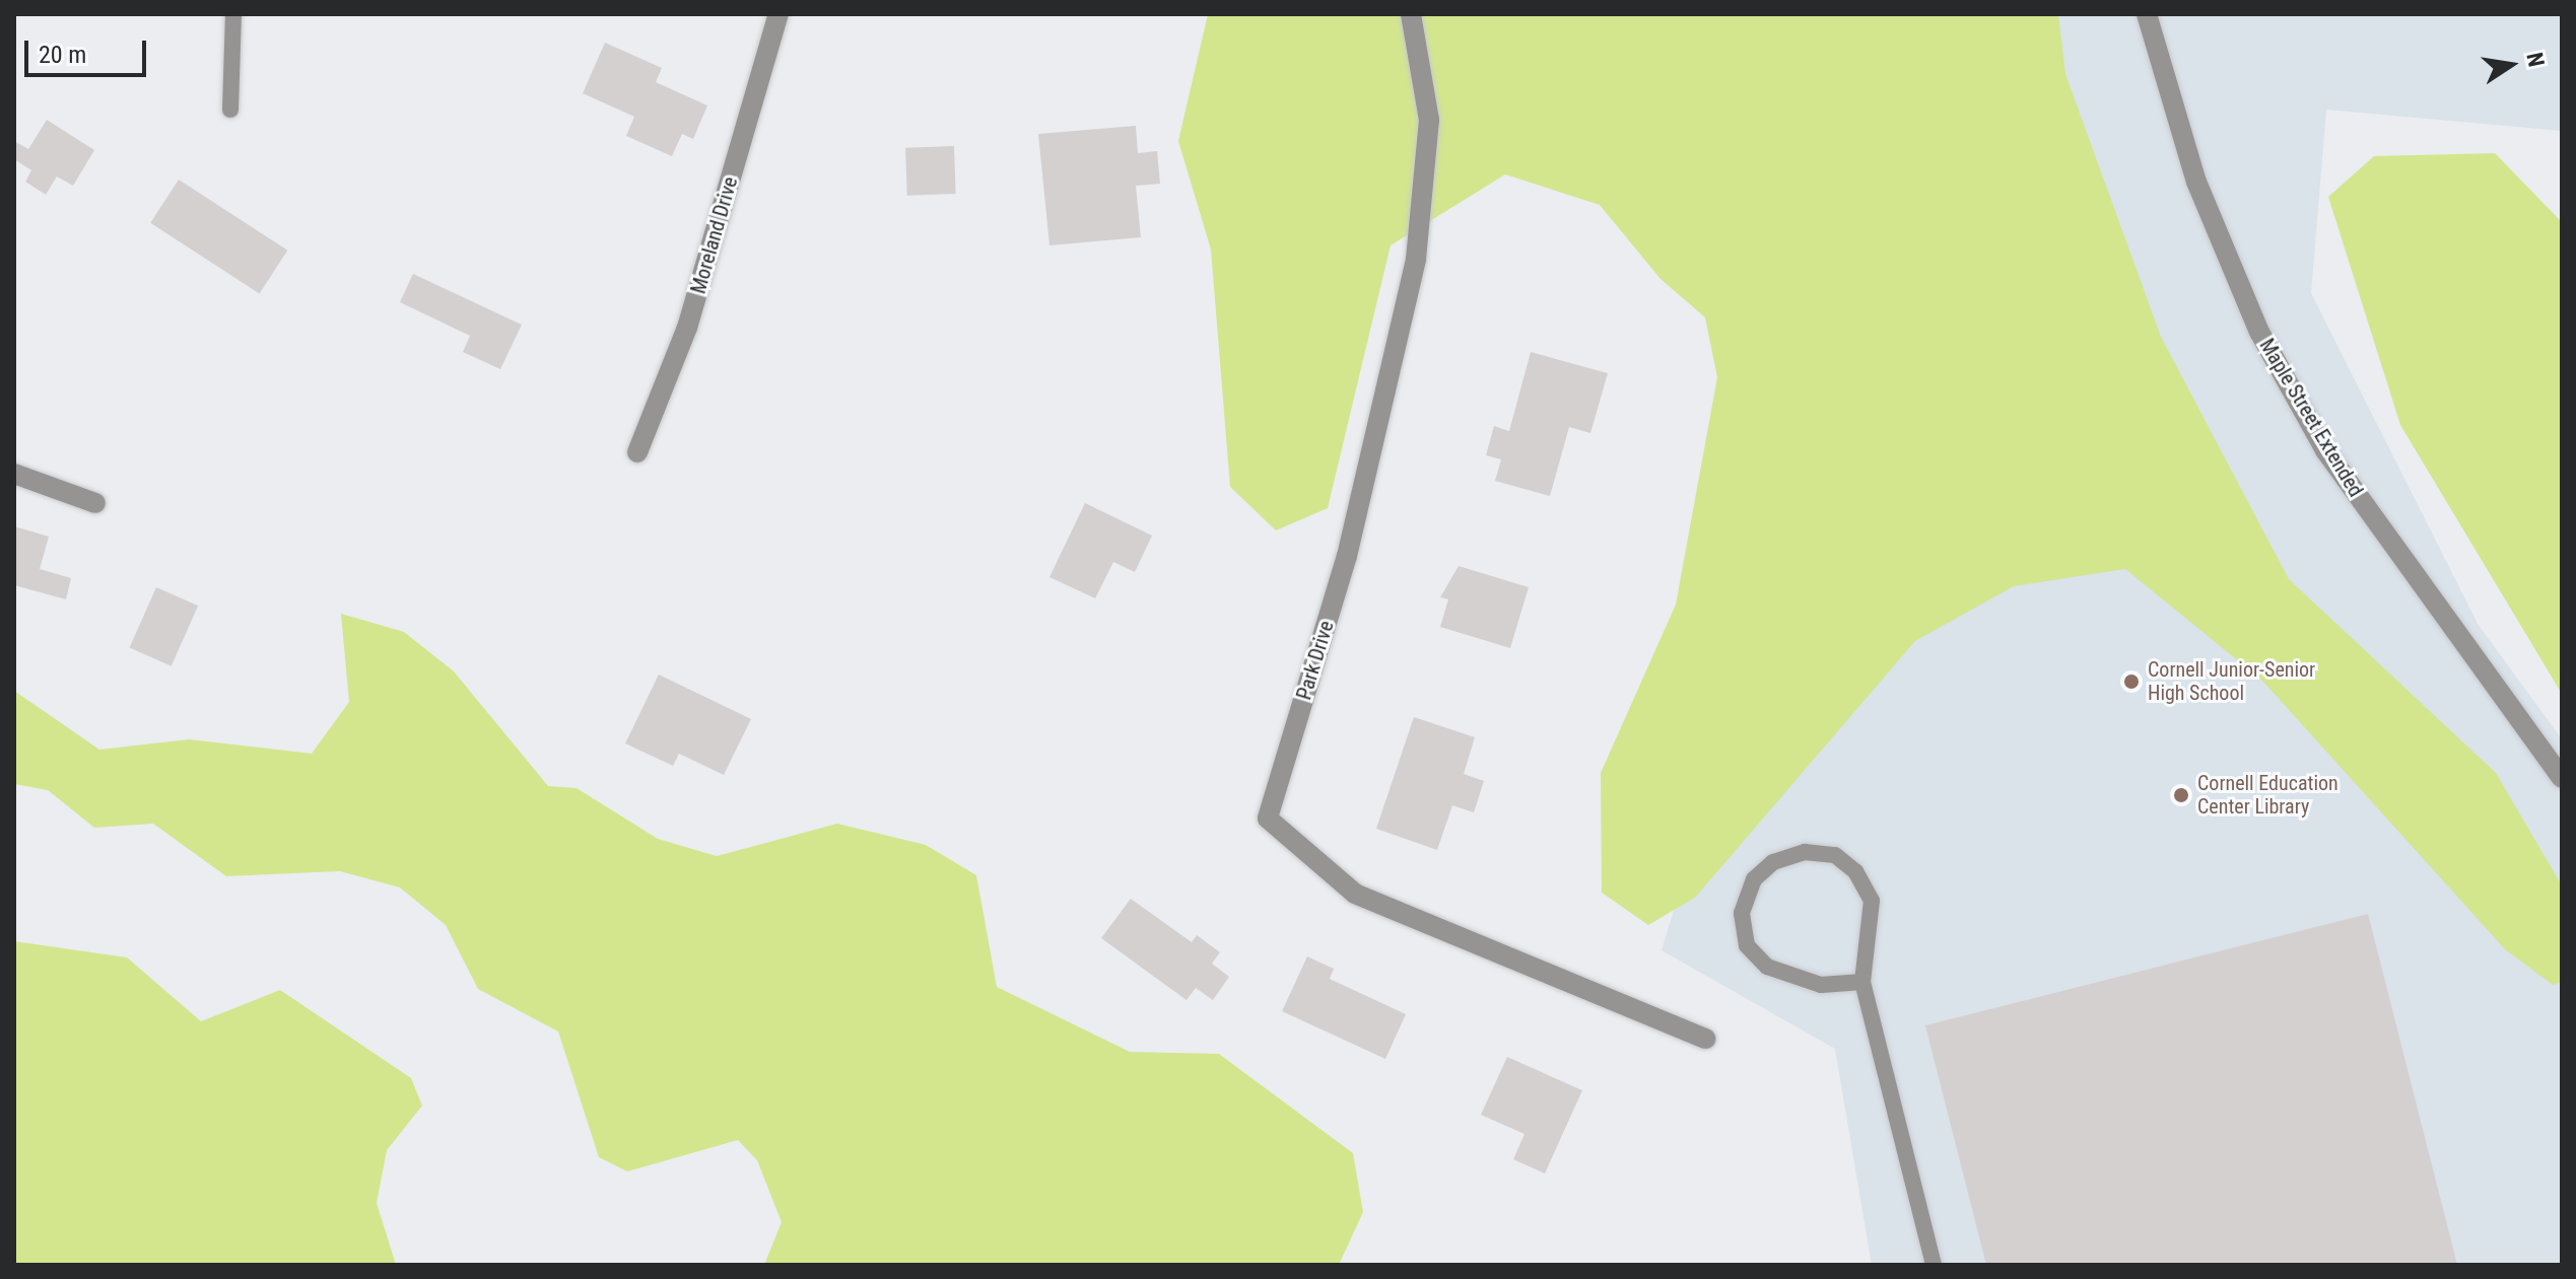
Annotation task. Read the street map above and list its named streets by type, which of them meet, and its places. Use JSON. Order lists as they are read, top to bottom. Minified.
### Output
{"streets":{"street":["Moreland Drive","Maple Street Extended","Park Drive"]},"places":["Cornell Junior-Senior High School","Cornell Education Center Library"],"scale_bar":"20 m","north":"right"}
